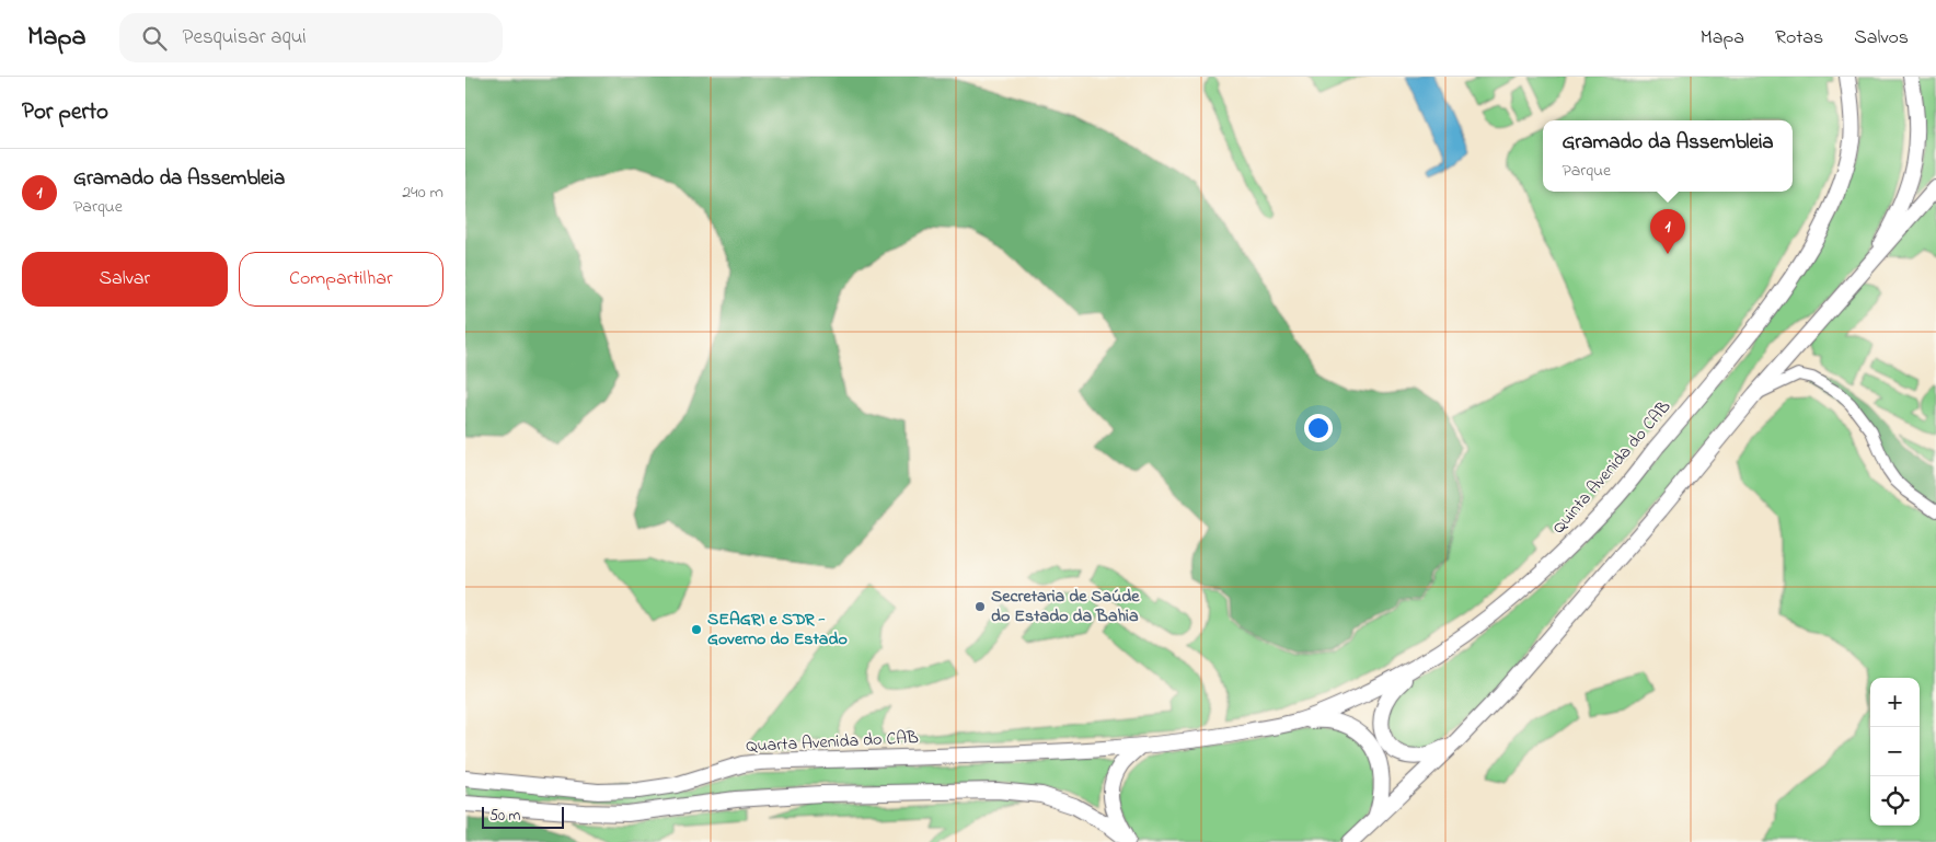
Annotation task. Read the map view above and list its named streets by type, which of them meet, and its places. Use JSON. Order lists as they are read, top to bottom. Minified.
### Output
{"streets":{"main road":["Quinta Avenida do CAB","Quarta Avenida do CAB"]},"crossings":[["Quinta Avenida do CAB","Quarta Avenida do CAB"]],"places":["Secretaria de Saúde do Estado da Bahia","SEAGRI e SDR - Governo do Estado"],"scale_bar":"50 m","page":{"header":"Mapa","search":"Pesquisar aqui","nav":["Mapa","Rotas","Salvos"],"heading":"Por perto","popup":["Gramado da Assembleia","Parque"],"list":[{"mark":"1","name":"Gramado da Assembleia","note":"Parque","value":"240 m"}],"pins":"1","buttons":["Salvar","Compartilhar"],"map_buttons":["+","−"],"scale":"50 m"}}
